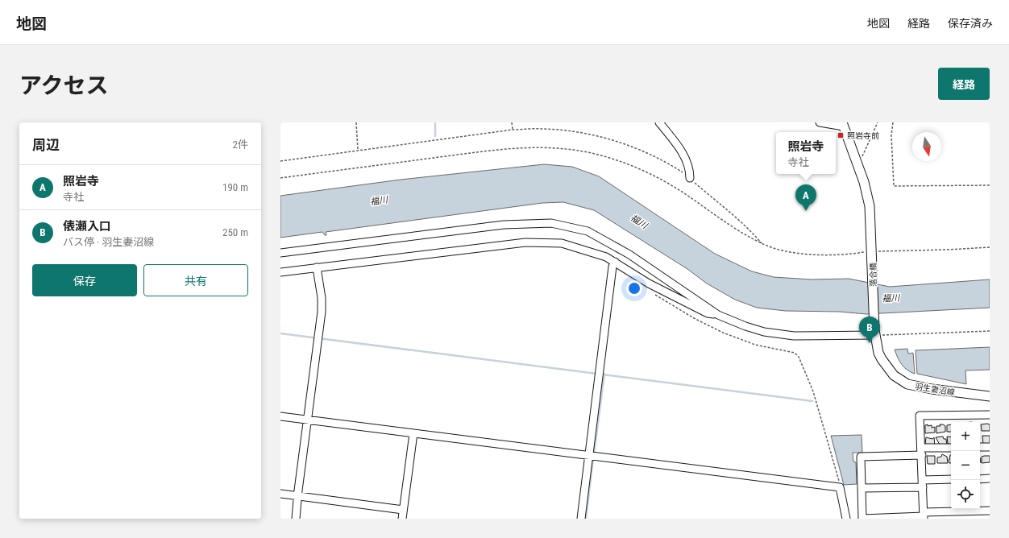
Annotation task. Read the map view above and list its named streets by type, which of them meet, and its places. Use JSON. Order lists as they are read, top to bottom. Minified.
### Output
{"streets":{"main road":["落合橋","羽生妻沼線"]},"crossings":[["落合橋","羽生妻沼線"]],"water":["福川"],"places":{"transit":["照岩寺前"]},"north":"bottom","page":{"header":"地図","nav":["地図","経路","保存済み"],"title":"アクセス","buttons":["経路",["保存","共有"]],"heading":["周辺","2件"],"popup":["照岩寺","寺社"],"list":[{"mark":"A","name":"照岩寺","note":"寺社","value":"190 m"},{"mark":"B","name":"俵瀬入口","note":"バス停 · 羽生妻沼線","value":"250 m"}],"pins":["A","B"],"map_buttons":["+","−"]}}
